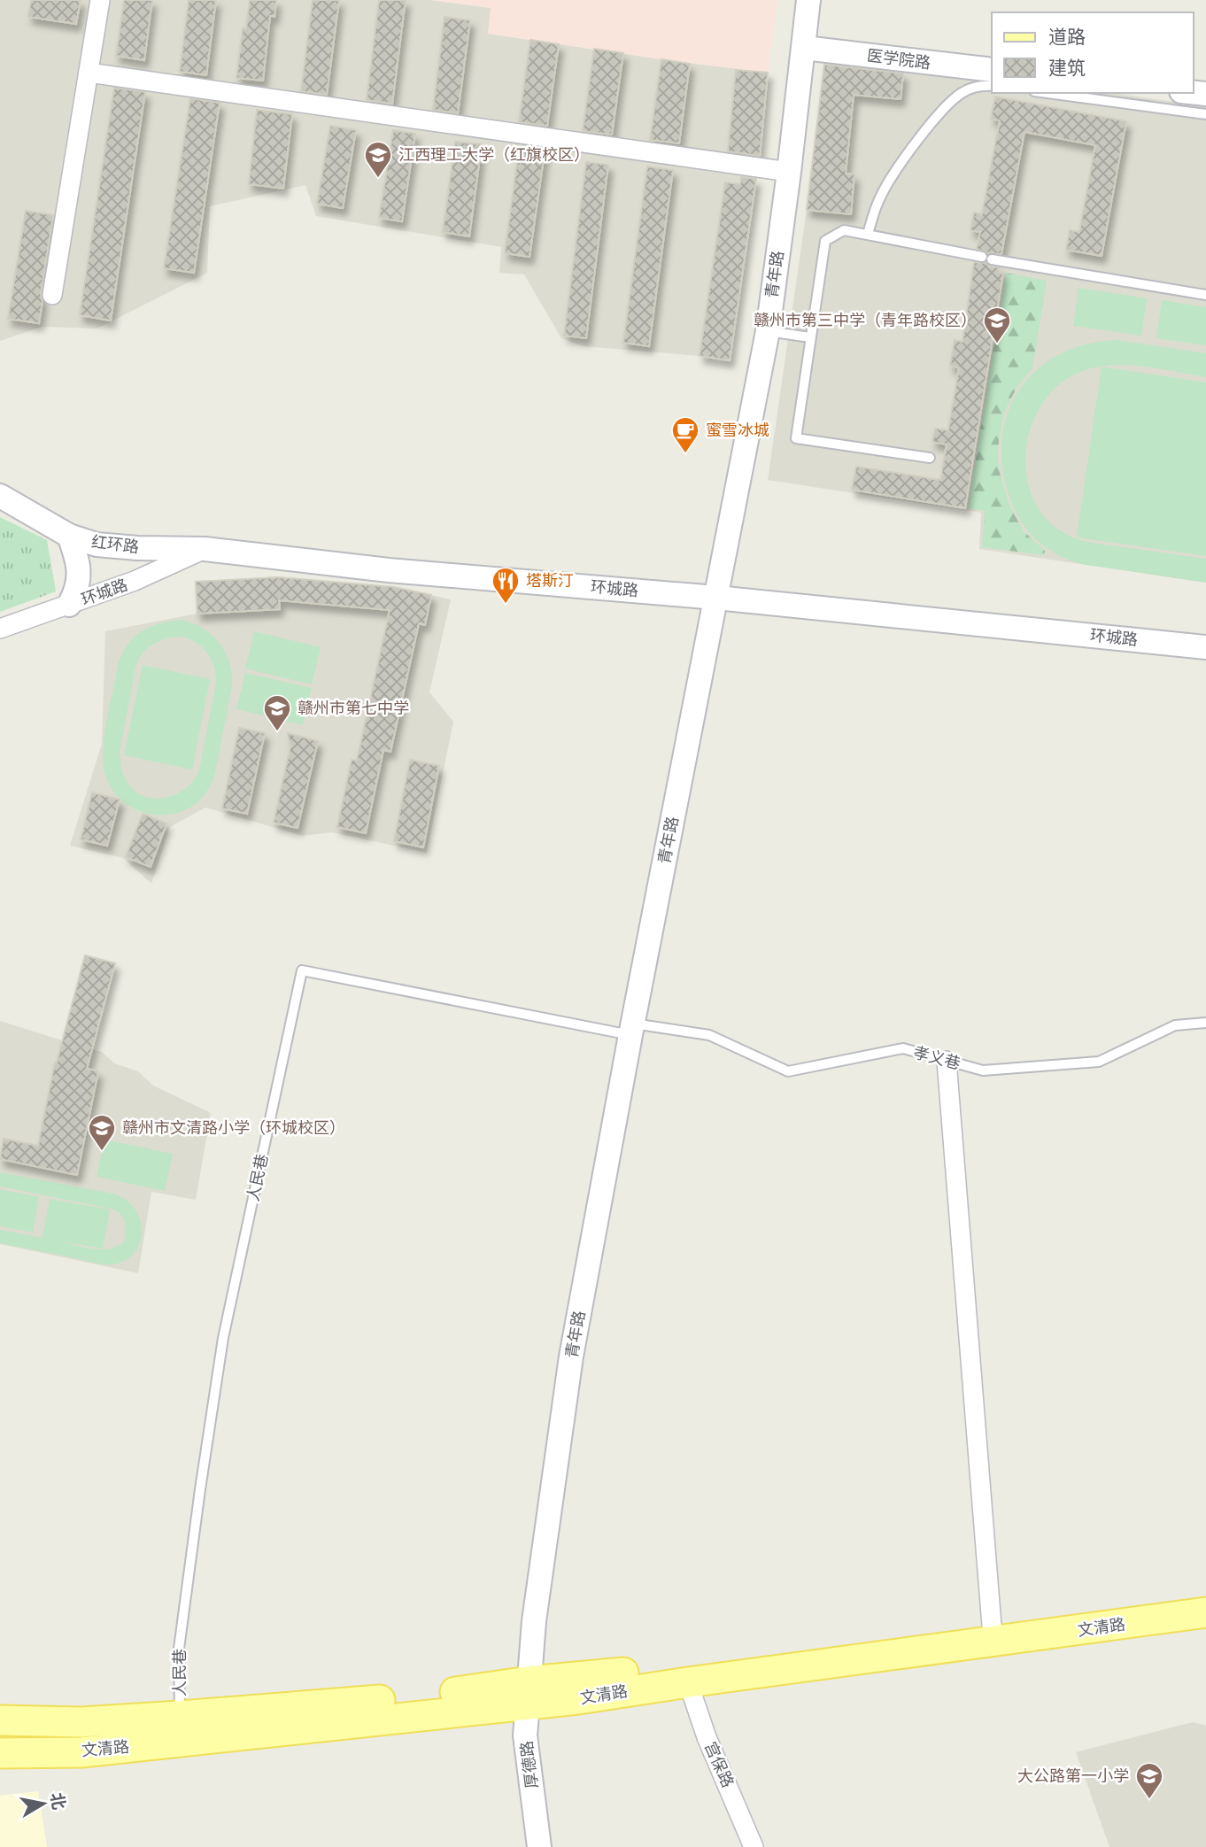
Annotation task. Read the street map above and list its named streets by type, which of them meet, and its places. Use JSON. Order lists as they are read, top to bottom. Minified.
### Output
{"streets":{"main road":["文清路"],"street":["医学院路","青年路","红环路","环城路","厚德路","宫保路"],"lane":["孝义巷","人民巷"]},"crossings":[["医学院路","青年路"],["青年路","环城路"],["青年路","孝义巷"],["青年路","人民巷"],["青年路","文清路"],["青年路","厚德路"],["红环路","环城路"],["孝义巷","人民巷"],["人民巷","文清路"],["文清路","厚德路"],["文清路","宫保路"]],"places":{"school or university":["江西理工大学（红旗校区）","赣州市第三中学（青年路校区）","赣州市第七中学","赣州市文清路小学（环城校区）","大公路第一小学"],"cafe":["蜜雪冰城"],"restaurant":["塔斯汀"]},"legend":["道路","建筑"],"north":"right"}
